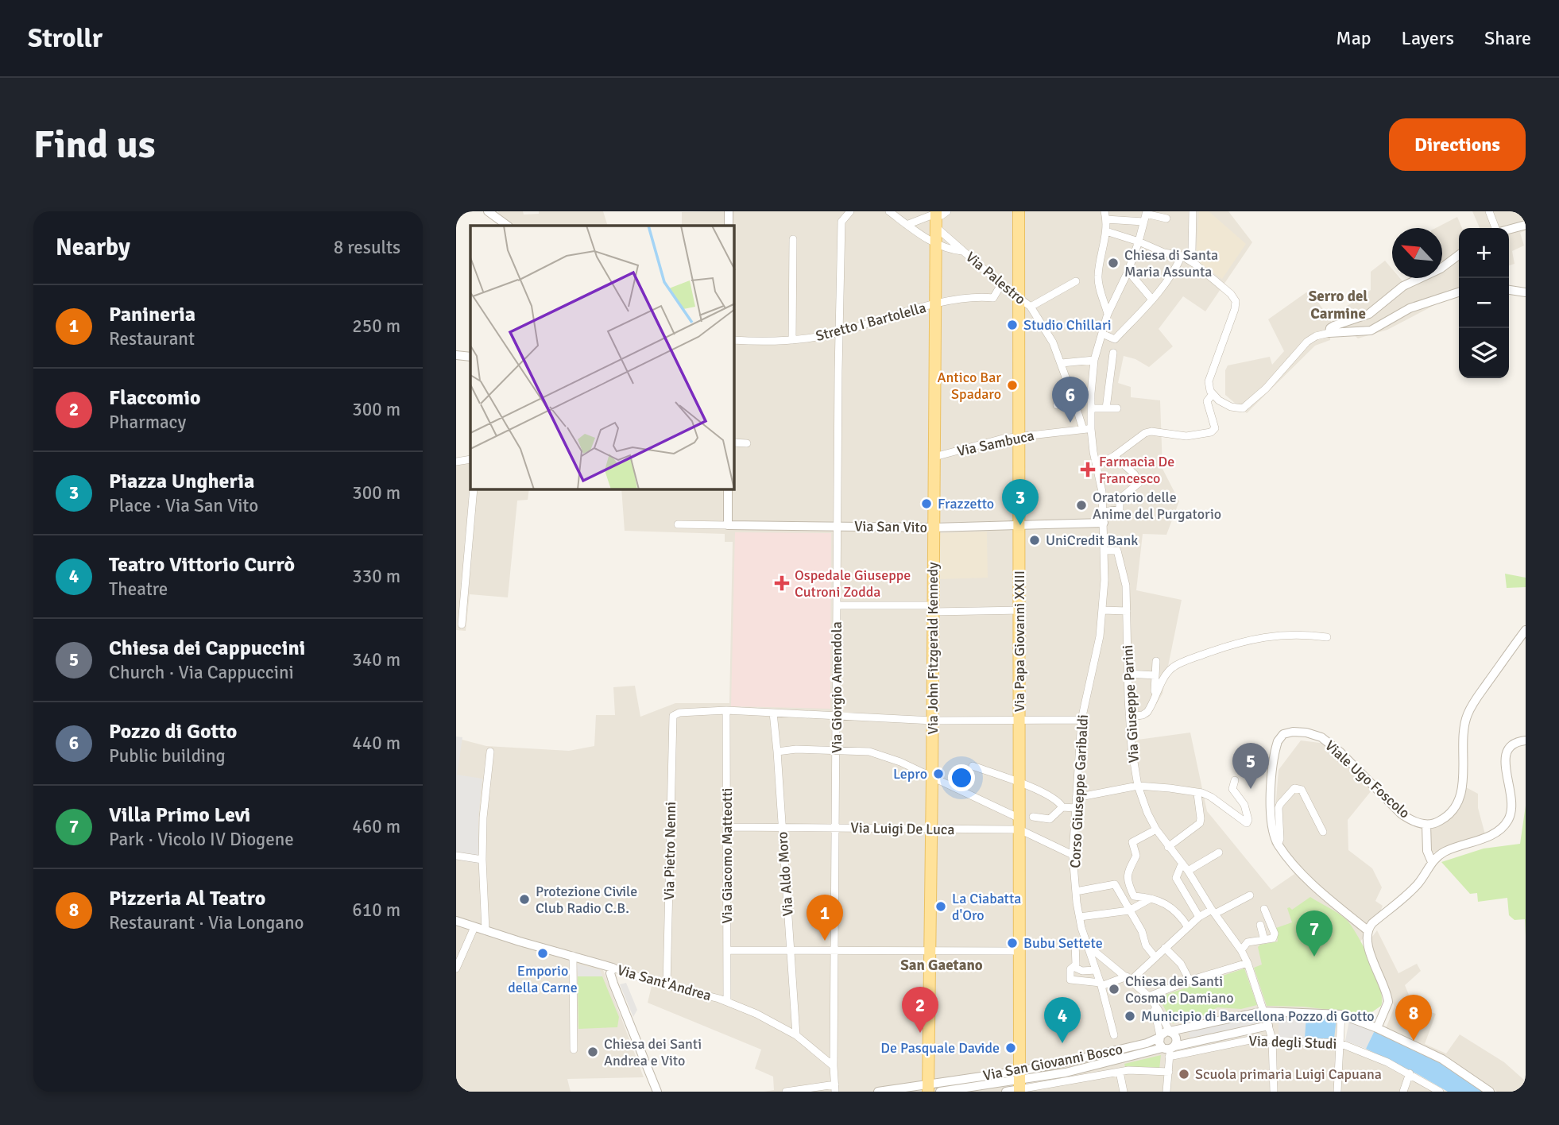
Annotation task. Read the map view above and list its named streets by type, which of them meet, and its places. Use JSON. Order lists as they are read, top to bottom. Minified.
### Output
{"streets":{"main road":["Via Papa Giovanni XXIII","Via John Fitzgerald Kennedy"],"street":["Via Palestro","Stretto I Bartolella","Via Sambuca","Via San Vito","Via Giorgio Amendola","Via Giuseppe Parini","Viale Ugo Foscolo","Corso Giuseppe Garibaldi","Via Luigi De Luca","Via Pietro Nenni","Via Giacomo Matteotti","Via Aldo Moro","Via Sant'Andrea","Via degli Studi","Via San Giovanni Bosco"]},"crossings":[["Via Palestro","Stretto I Bartolella"],["Via Palestro","Via Sambuca"],["Via Palestro","Via Papa Giovanni XXIII"],["Via Palestro","Via John Fitzgerald Kennedy"],["Stretto I Bartolella","Via John Fitzgerald Kennedy"],["Stretto I Bartolella","Via Giorgio Amendola"],["Via Sambuca","Via Papa Giovanni XXIII"],["Via Sambuca","Via John Fitzgerald Kennedy"],["Via Sambuca","Corso Giuseppe Garibaldi"],["Via San Vito","Via Papa Giovanni XXIII"],["Via San Vito","Via John Fitzgerald Kennedy"],["Via San Vito","Via Giorgio Amendola"],["Via San Vito","Corso Giuseppe Garibaldi"],["Via Papa Giovanni XXIII","Via Luigi De Luca"],["Via Papa Giovanni XXIII","Via San Giovanni Bosco"],["Via John Fitzgerald Kennedy","Via Luigi De Luca"],["Via John Fitzgerald Kennedy","Via San Giovanni Bosco"],["Via Giorgio Amendola","Via Luigi De Luca"],["Via Giorgio Amendola","Via Sant'Andrea"],["Via Giuseppe Parini","Corso Giuseppe Garibaldi"],["Corso Giuseppe Garibaldi","Via Luigi De Luca"],["Via Luigi De Luca","Via Giacomo Matteotti"],["Via Luigi De Luca","Via Aldo Moro"],["Via Pietro Nenni","Via Giacomo Matteotti"],["Via Pietro Nenni","Via Sant'Andrea"],["Via Giacomo Matteotti","Via Sant'Andrea"],["Via Aldo Moro","Via Sant'Andrea"]],"districts":["Serro del Carmine","San Gaetano"],"places":{"other":["Chiesa di Santa Maria Assunta","Studio Chillari","Antico Bar Spadaro","Frazzetto","Oratorio delle Anime del Purgatorio","UniCredit Bank","Lepro","Protezione Civile Club Radio C.B.","La Ciabatta d'Oro","Bubu Settete","Emporio della Carne","Chiesa dei Santi Cosma e Damiano","Municipio di Barcellona Pozzo di Gotto","De Pasquale Davide","Chiesa dei Santi Andrea e Vito","Scuola primaria Luigi Capuana"],"health":["Farmacia De Francesco","Ospedale Giuseppe Cutroni Zodda"]},"north":"top left","page":{"header":"Strollr","nav":["Map","Layers","Share"],"buttons":"Directions","title":"Find us","heading":["Nearby","8 results"],"map_buttons":["+","−"],"list":[{"mark":"1","name":"Panineria","note":"Restaurant","value":"250 m"},{"mark":"2","name":"Flaccomio","note":"Pharmacy","value":"300 m"},{"mark":"3","name":"Piazza Ungheria","note":"Place · Via San Vito","value":"300 m"},{"mark":"4","name":"Teatro Vittorio Currò","note":"Theatre","value":"330 m"},{"mark":"5","name":"Chiesa dei Cappuccini","note":"Church · Via Cappuccini","value":"340 m"},{"mark":"6","name":"Pozzo di Gotto","note":"Public building","value":"440 m"},{"mark":"7","name":"Villa Primo Levi","note":"Park · Vicolo IV Diogene","value":"460 m"},{"mark":"8","name":"Pizzeria Al Teatro","note":"Restaurant · Via Longano","value":"610 m"}],"pins":["6","3","5","1","7","2","8","4"]}}
